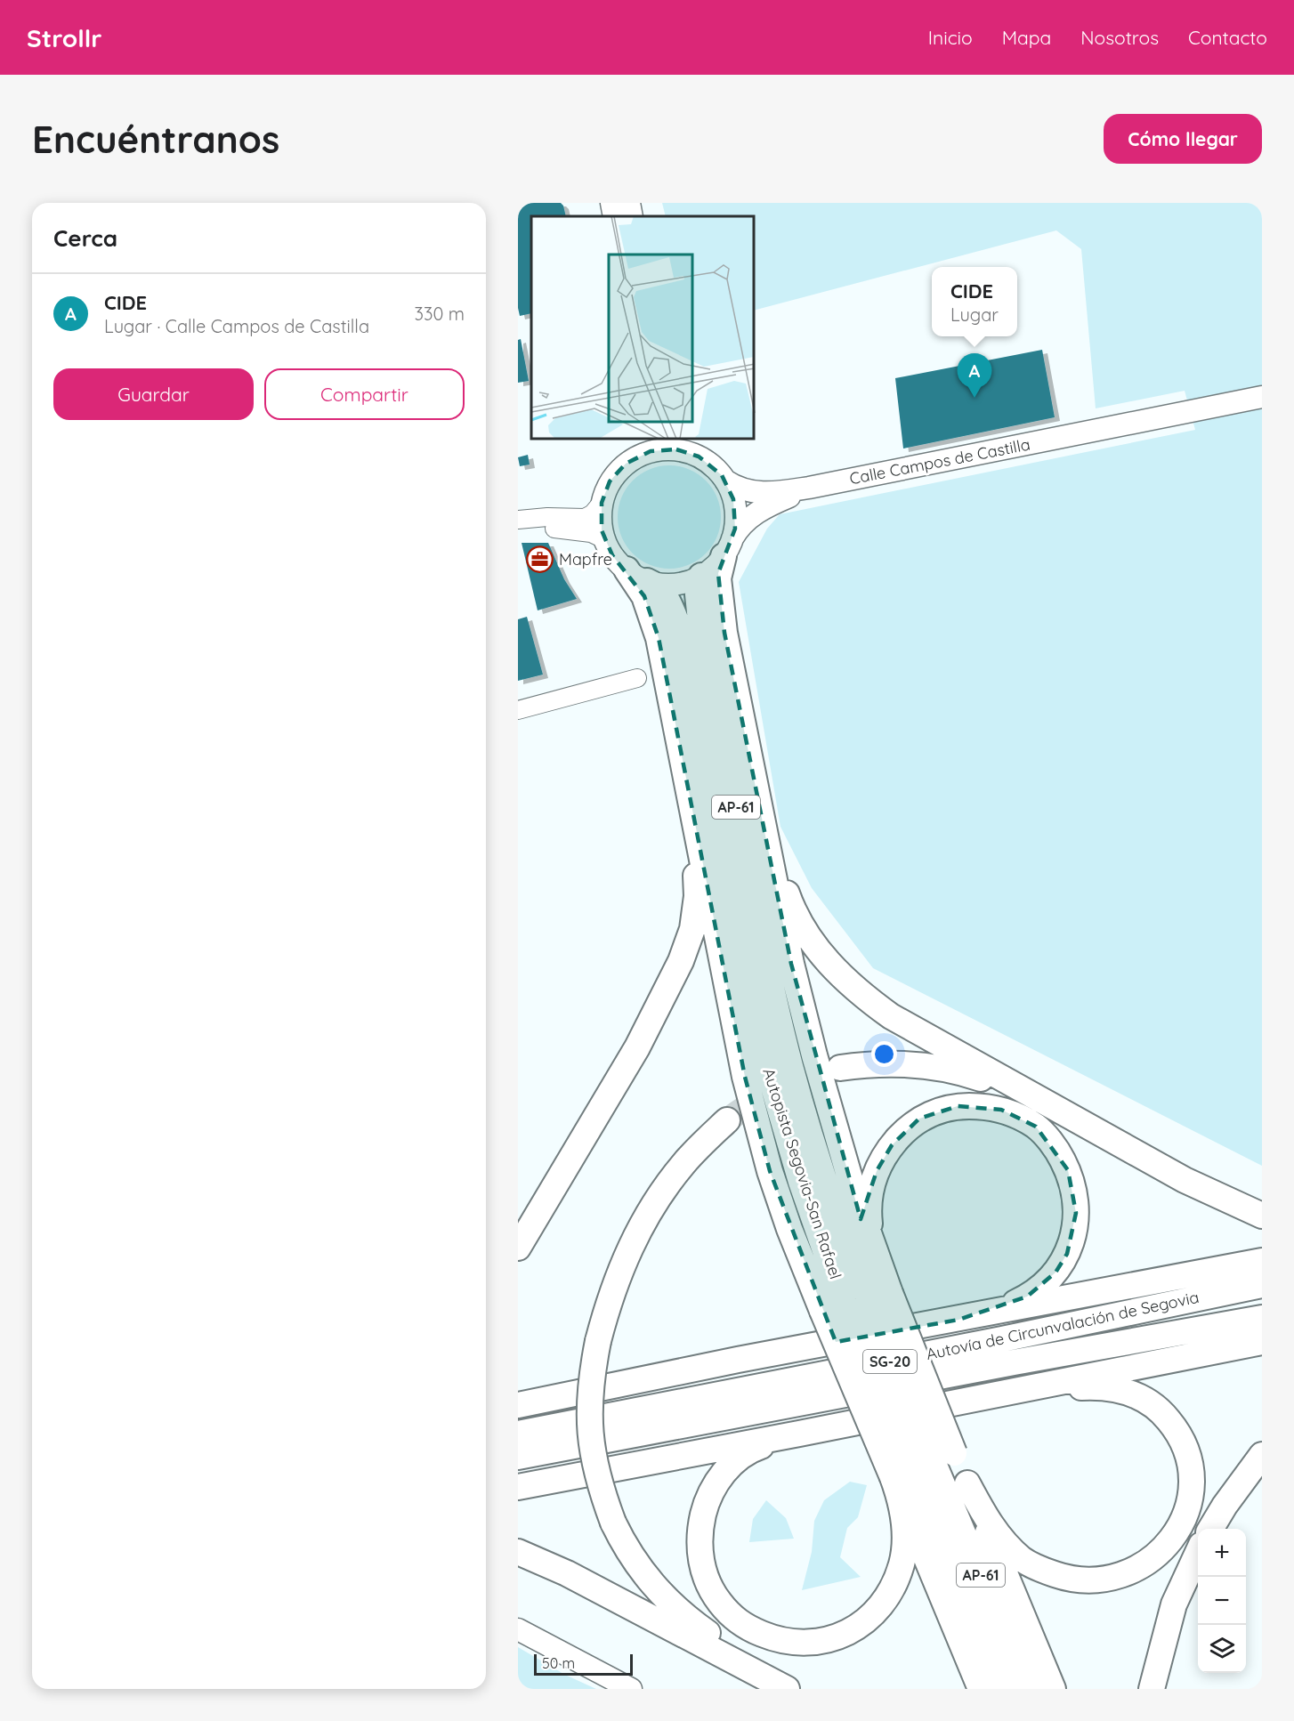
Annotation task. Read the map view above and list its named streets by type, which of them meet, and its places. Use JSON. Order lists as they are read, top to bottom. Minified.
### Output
{"streets":{"highway":["AP-61","Autopista Segovia-San Rafael","Autovía de Circunvalación de Segovia","SG-20"],"main road":["Calle Campos de Castilla"]},"crossings":[["Calle Campos de Castilla","AP-61"],["Calle Campos de Castilla","Autopista Segovia-San Rafael"],["AP-61","Autopista Segovia-San Rafael"]],"places":{"office":["Mapfre"]},"scale_bar":"50 m","page":{"header":"Strollr","nav":["Inicio","Mapa","Nosotros","Contacto"],"buttons":["Cómo llegar",["Guardar","Compartir"]],"title":"Encuéntranos","heading":"Cerca","popup":["CIDE","Lugar"],"list":[{"mark":"A","name":"CIDE","note":"Lugar · Calle Campos de Castilla","value":"330 m"}],"pins":"A","map_buttons":["+","−"],"scale":"50 m"}}
